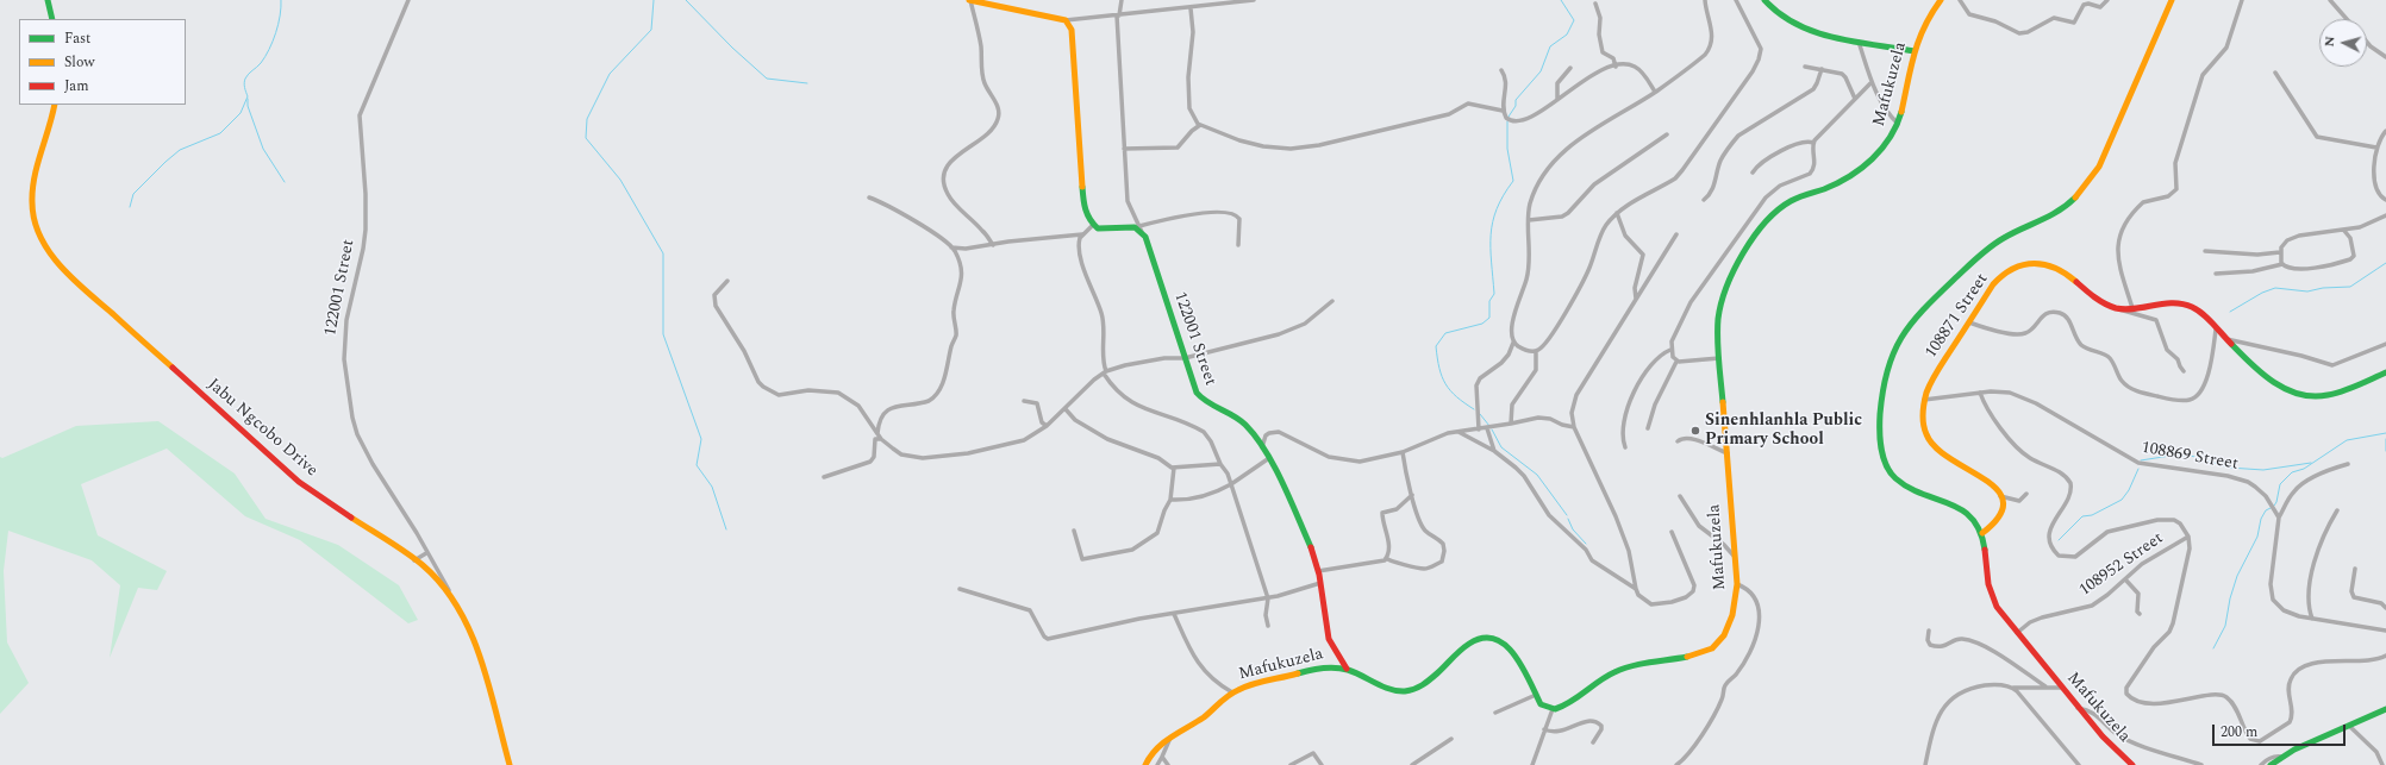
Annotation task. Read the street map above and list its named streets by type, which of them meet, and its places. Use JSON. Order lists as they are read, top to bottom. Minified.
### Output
{"streets":{"main road":["Mafukuzela","122001 Street","108871 Street","Jabu Ngcobo Drive"],"street":["108869 Street","108952 Street"]},"crossings":[["Mafukuzela","122001 Street"],["Mafukuzela","108952 Street"],["122001 Street","Jabu Ngcobo Drive"],["108871 Street","108869 Street"]],"places":["Sinenhlanhla Public Primary School"],"legend":["Fast","Slow","Jam"],"scale_bar":"200 m","north":"left"}
